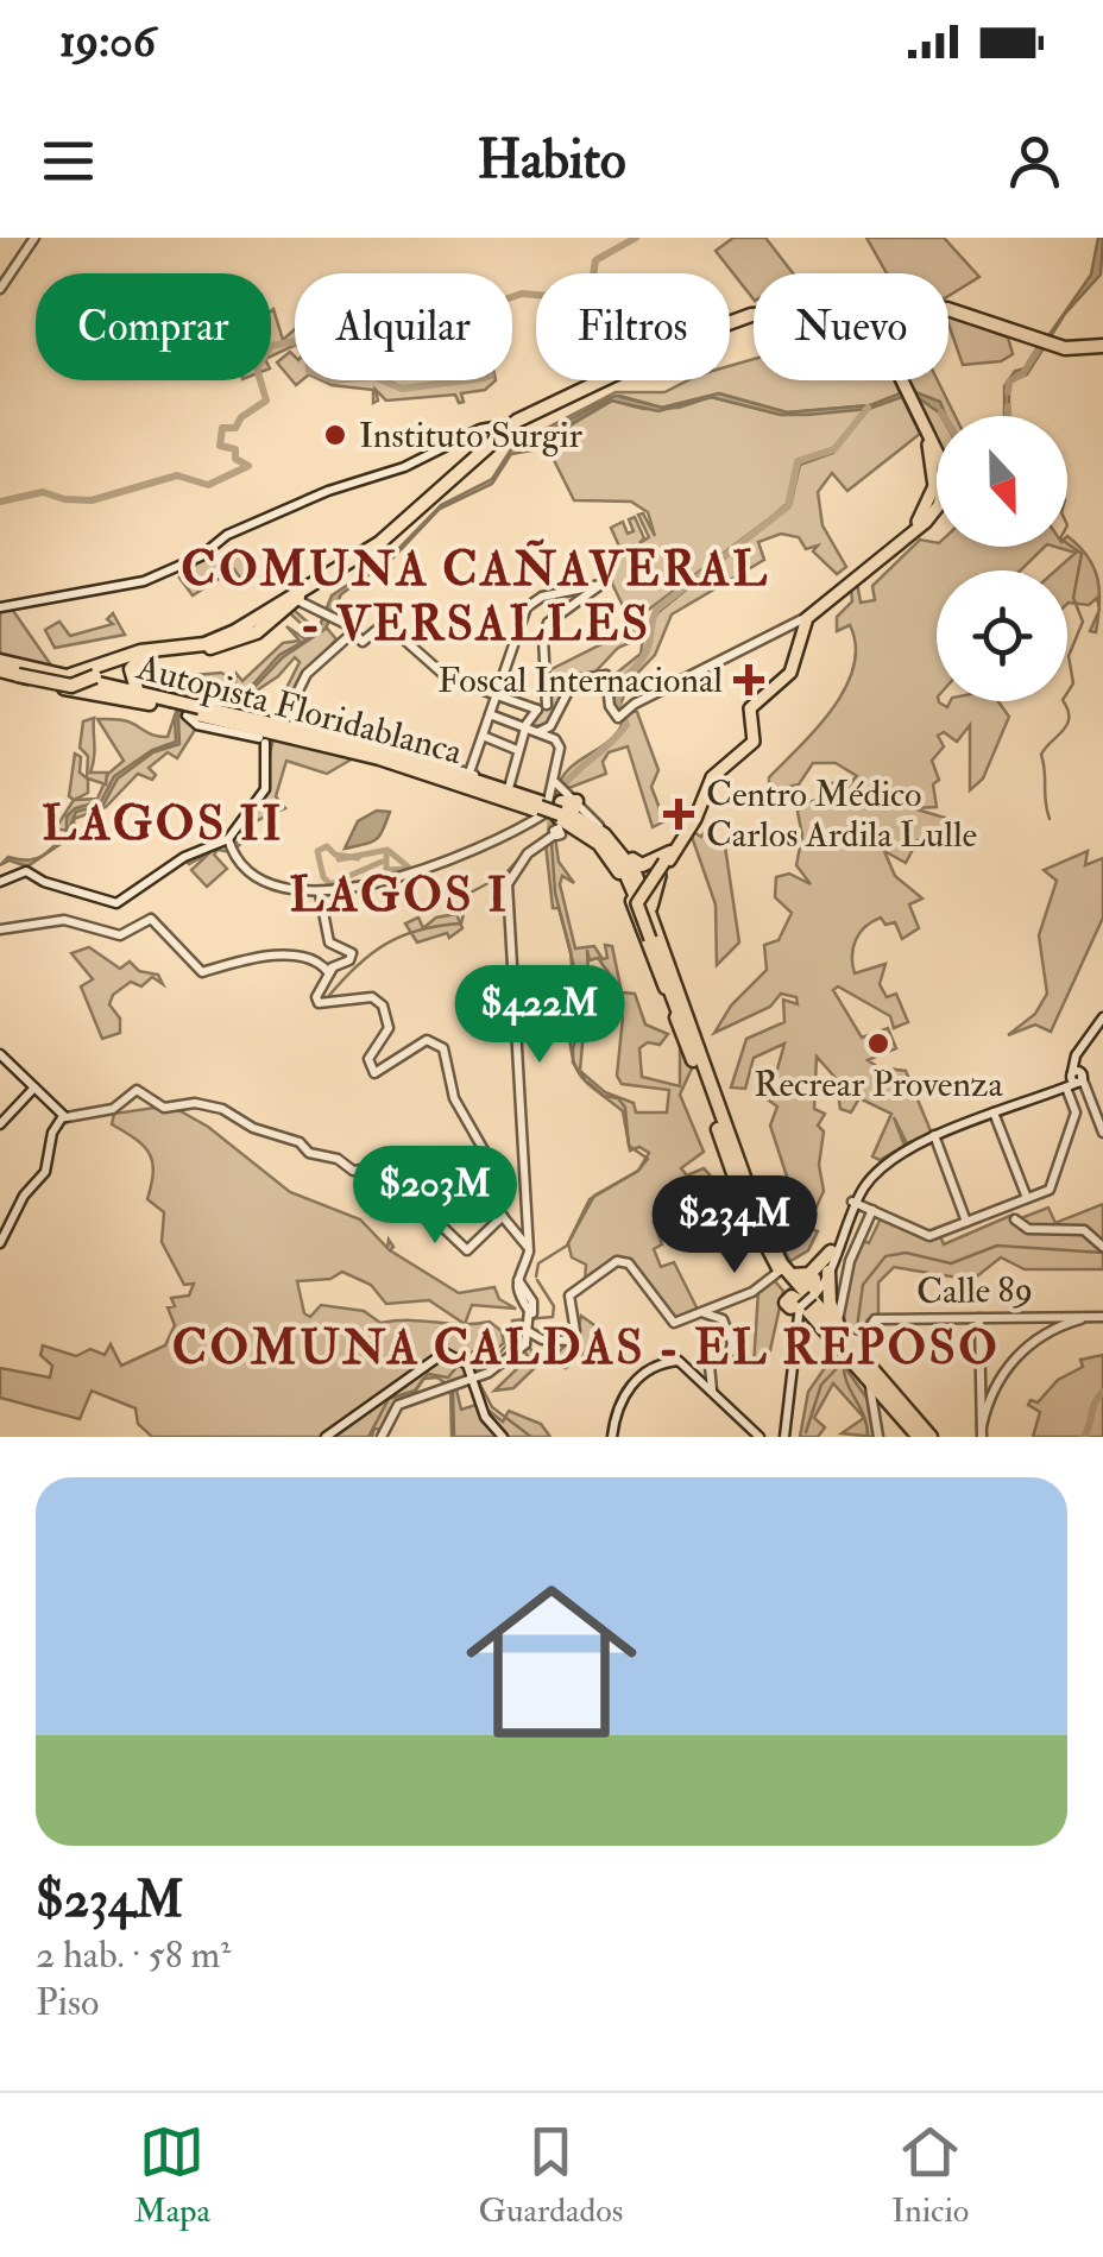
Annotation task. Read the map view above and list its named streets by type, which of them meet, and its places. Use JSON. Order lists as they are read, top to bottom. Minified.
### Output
{"streets":{"highway":["Autopista Floridablanca"],"street":["Calle 89"]},"districts":["COMUNA CAÑAVERAL - VERSALLES","LAGOS II","LAGOS I","COMUNA CALDAS - EL REPOSO"],"places":{"other":["Instituto Surgir","Recrear Provenza"],"health":["Foscal Internacional","Centro Médico Carlos Ardila Lulle"]},"north":"bottom","page":{"status":"19:06","header":"Habito","chip":["Comprar","Alquilar","Filtros","Nuevo"],"price":["$422M","$203M","$234M"],"list":[{"name":"$234M","note":"2 hab. · 58 m² · Piso"}],"tabs":["Mapa","Guardados","Inicio"]}}
